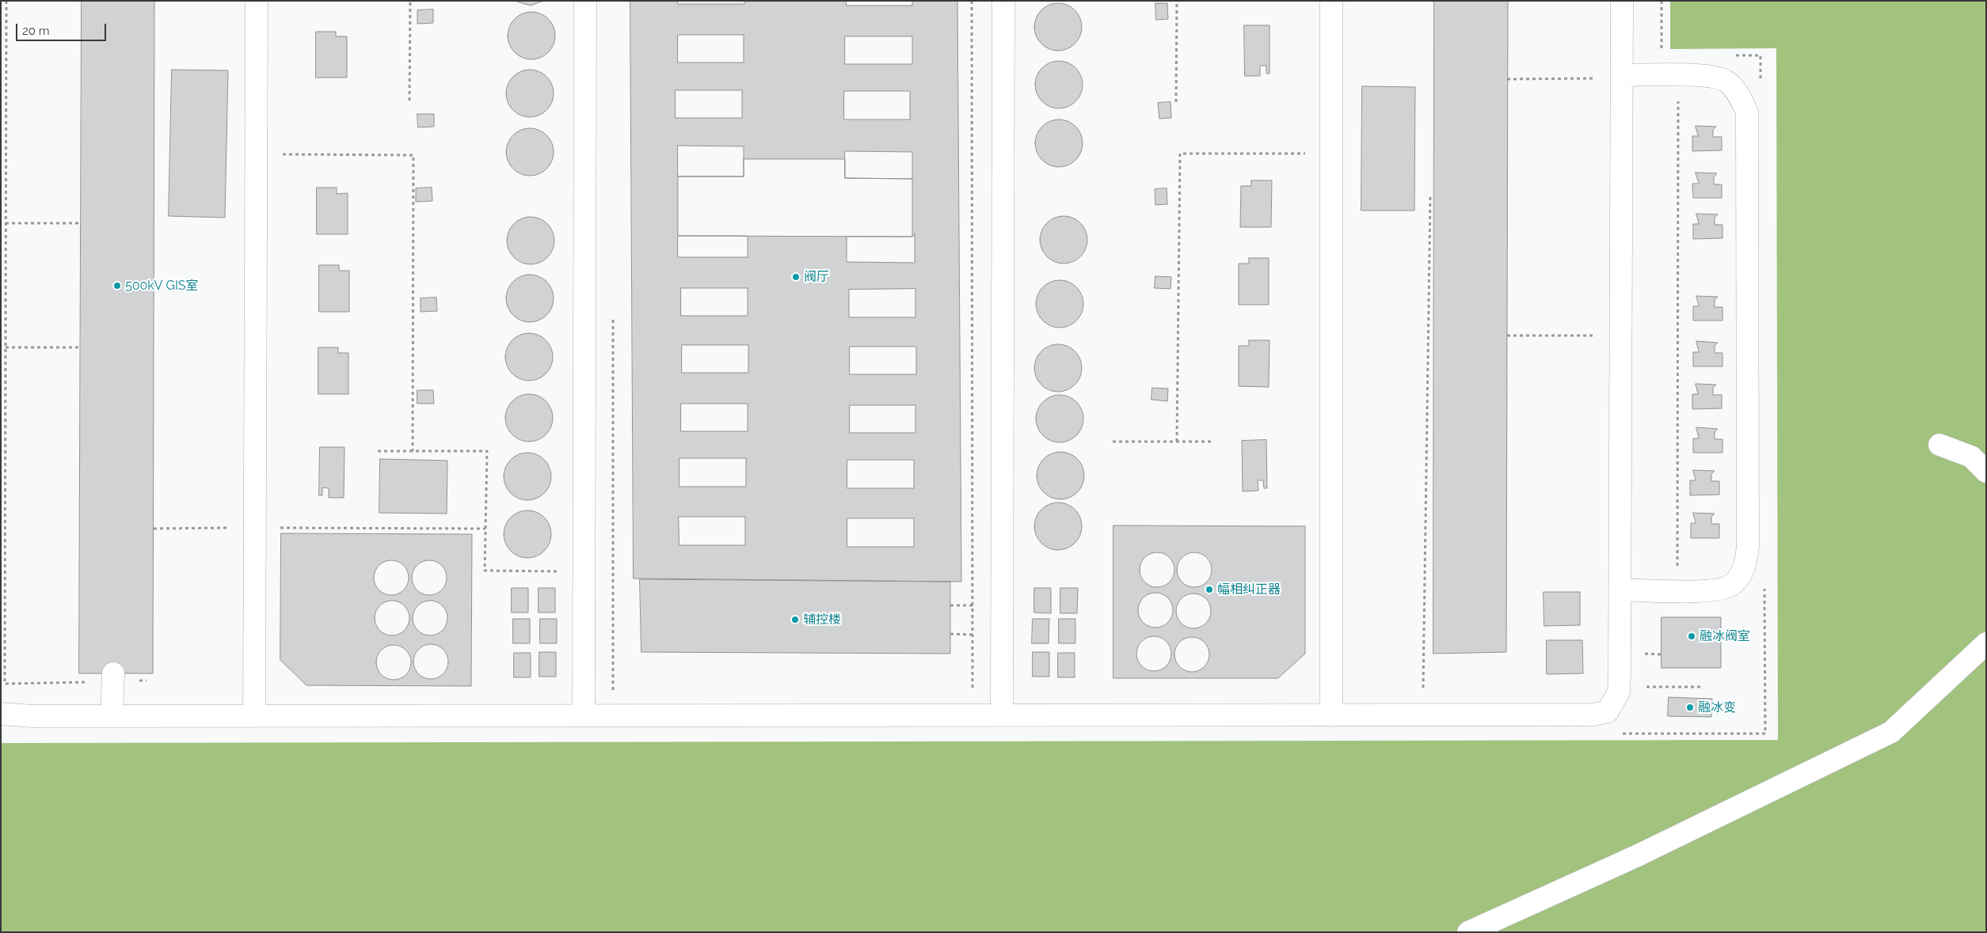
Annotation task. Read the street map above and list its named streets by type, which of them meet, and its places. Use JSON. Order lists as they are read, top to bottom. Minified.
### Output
{"places":["阀厅","500kV GIS室","幅相纠正器","辅控楼","融冰阀室","融冰变"],"scale_bar":"20 m"}
